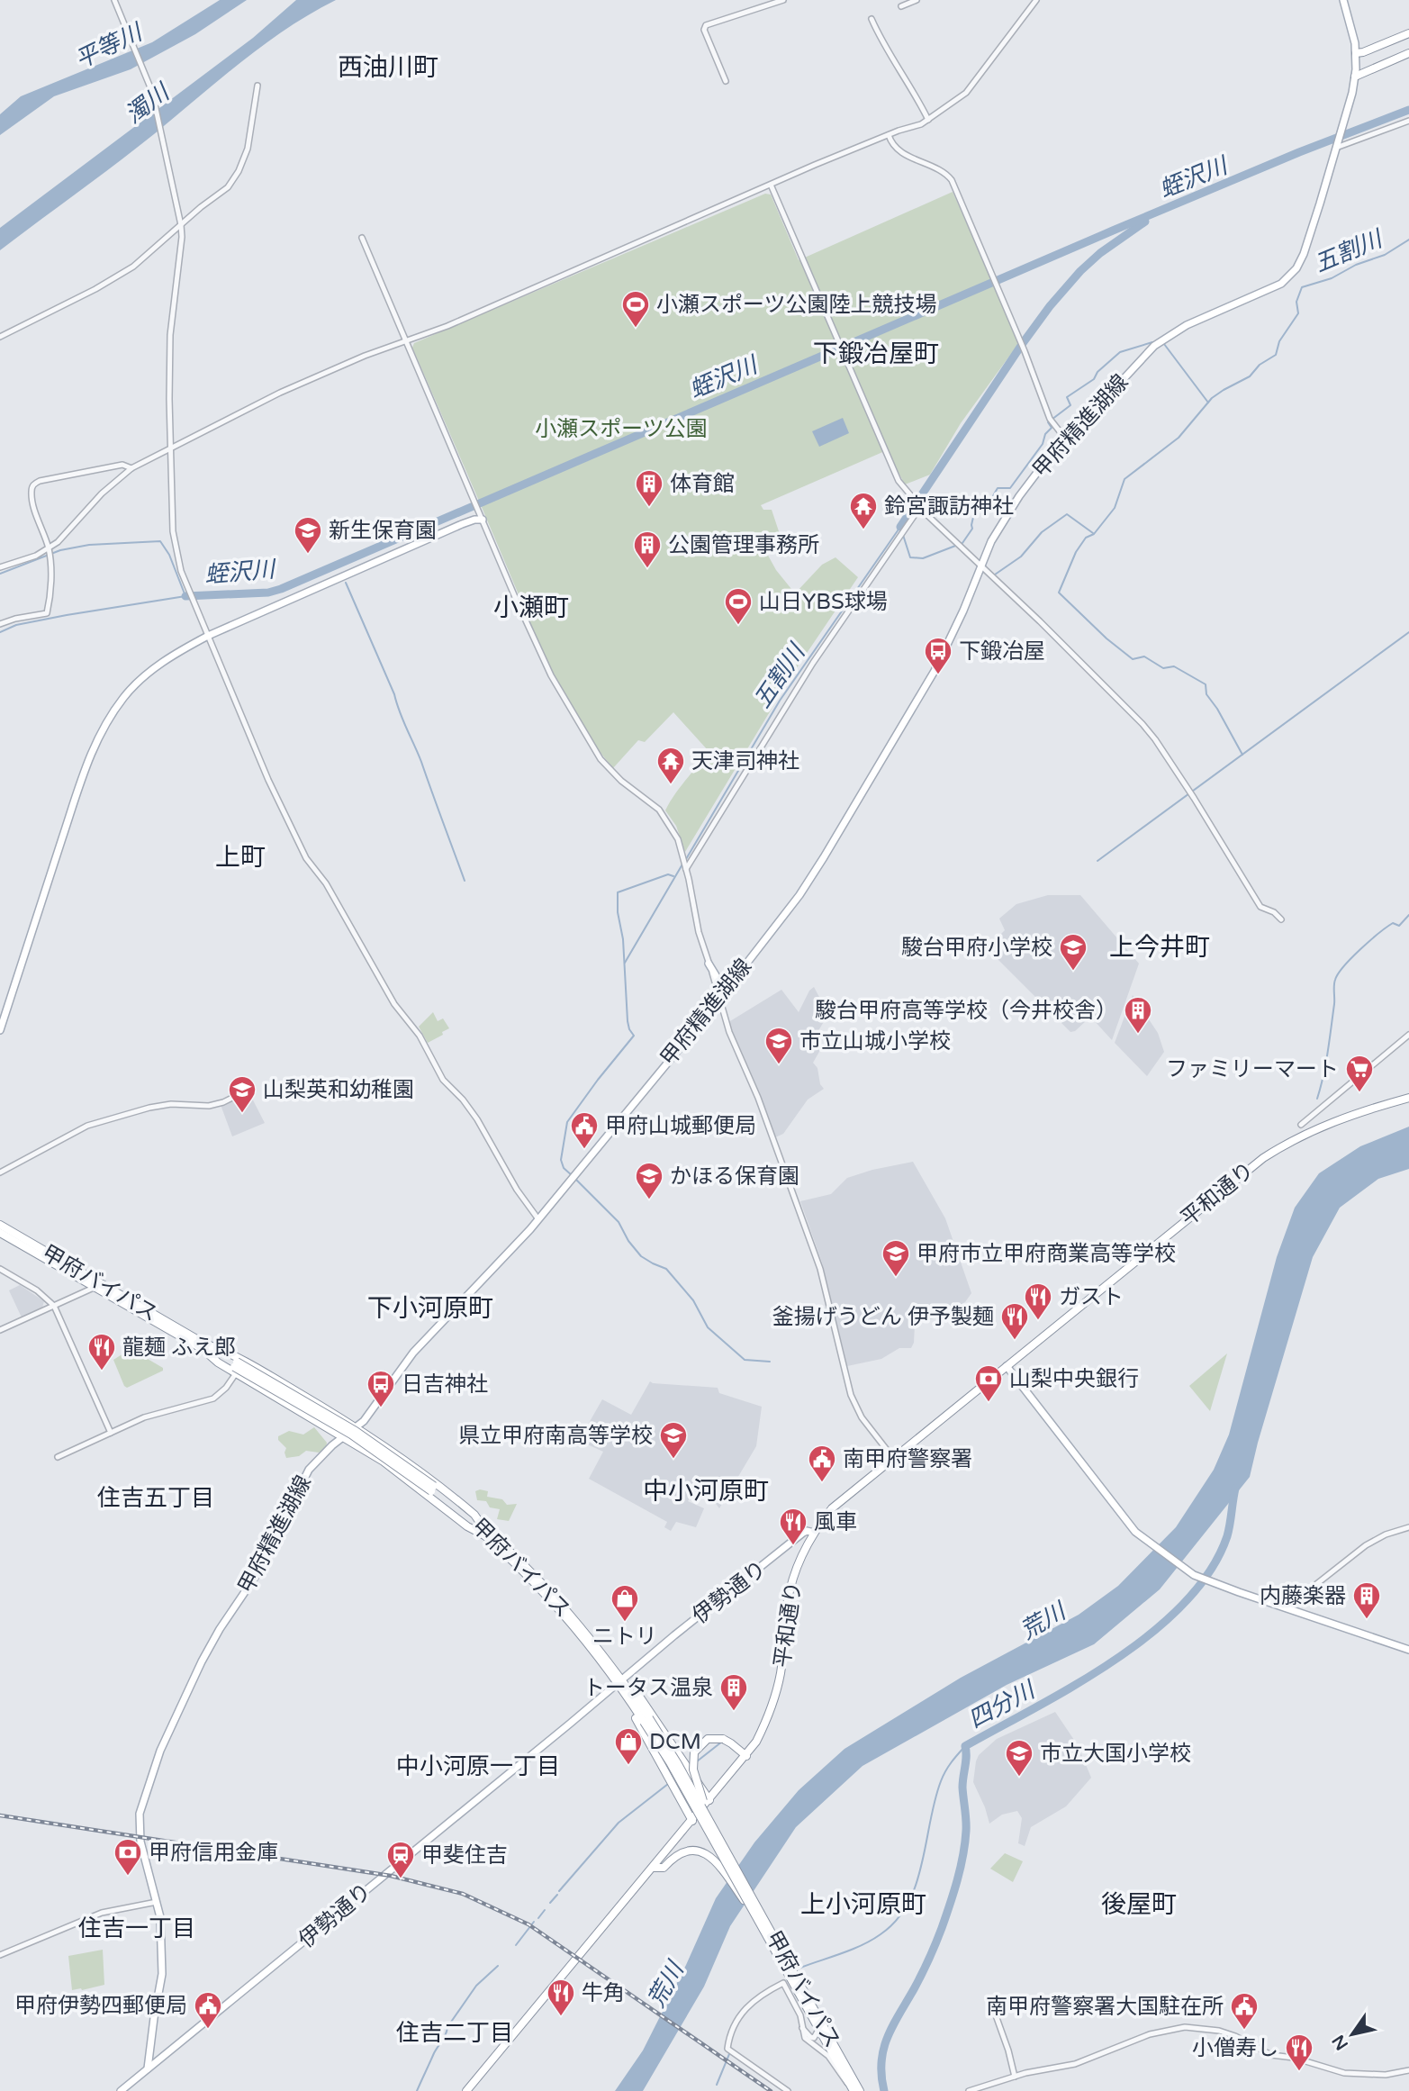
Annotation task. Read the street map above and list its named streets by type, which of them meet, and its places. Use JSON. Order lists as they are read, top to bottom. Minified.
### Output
{"streets":{"highway":["平和通り","甲府バイパス"],"main road":["甲府精進湖線","伊勢通り"]},"crossings":[["甲府精進湖線","伊勢通り"],["平和通り","伊勢通り"],["甲府バイパス","伊勢通り"]],"districts":["西油川町","下鍛冶屋町","小瀬町","上町","上今井町","下小河原町","中小河原町","住吉五丁目","中小河原一丁目","上小河原町","後屋町","住吉一丁目","住吉二丁目"],"water":["平等川","濁川","蛭沢川","五割川","荒川","四分川"],"parks":["小瀬スポーツ公園"],"places":{"sports":["小瀬スポーツ公園陸上競技場","山日YBS球場"],"building":["体育館","公園管理事務所","駿台甲府高等学校（今井校舎）","内藤楽器","トータス温泉"],"temple":["鈴宮諏訪神社","天津司神社"],"school or university":["新生保育園","駿台甲府小学校","市立山城小学校","山梨英和幼稚園","かほる保育園","甲府市立甲府商業高等学校","県立甲府南高等学校","市立大国小学校"],"bus stop":["下鍛冶屋","日吉神社"],"supermarket":["ファミリーマート"],"public building":["甲府山城郵便局","南甲府警察署","甲府伊勢四郵便局","南甲府警察署大国駐在所"],"restaurant":["ガスト","釜揚げうどん 伊予製麺","龍麺 ふえ郎","風車","牛角","小僧寿し"],"bank":["山梨中央銀行","甲府信用金庫"],"shop":["ニトリ","DCM"],"station":["甲斐住吉"]},"north":"bottom left"}
